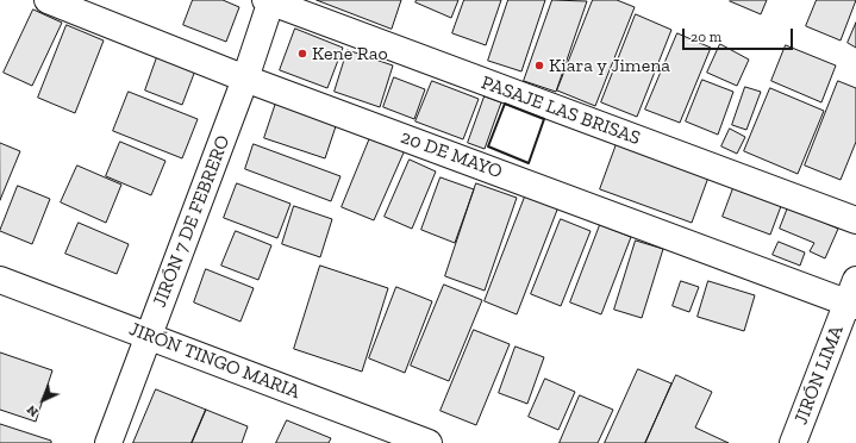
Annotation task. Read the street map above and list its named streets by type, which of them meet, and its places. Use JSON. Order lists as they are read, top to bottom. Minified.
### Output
{"streets":{"street":["PASAJE LAS BRISAS","20 DE MAYO","JIRÓN 7 DE FEBRERO","JIRÓN TINGO MARIA","JIRÓN LIMA"]},"crossings":[["PASAJE LAS BRISAS","JIRÓN 7 DE FEBRERO"],["20 DE MAYO","JIRÓN 7 DE FEBRERO"],["20 DE MAYO","JIRÓN LIMA"],["JIRÓN 7 DE FEBRERO","JIRÓN TINGO MARIA"]],"places":["Kene Rao","Kiara y Jimena"],"scale_bar":"20 m","north":"bottom left"}
